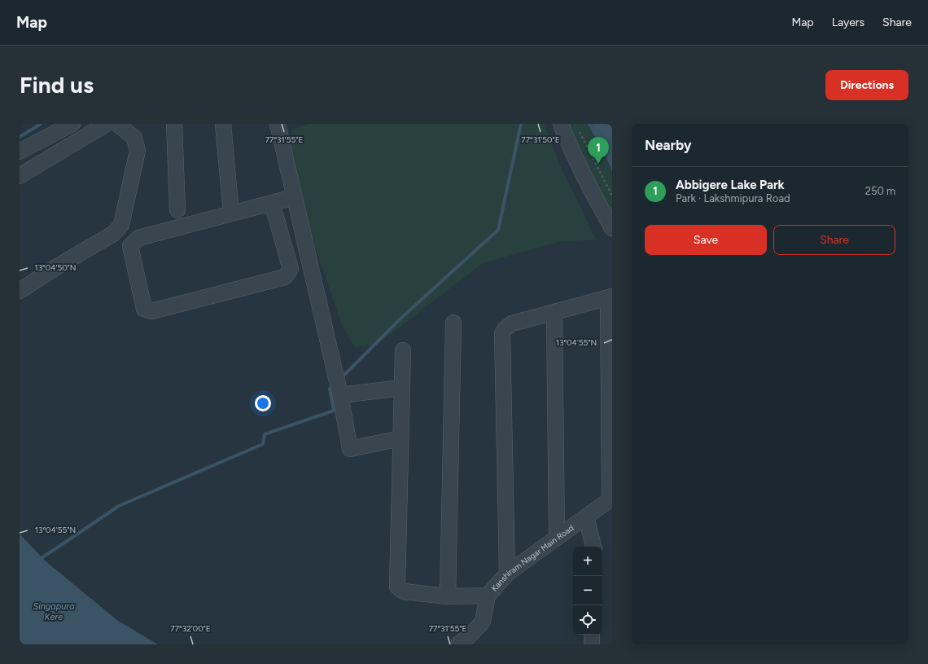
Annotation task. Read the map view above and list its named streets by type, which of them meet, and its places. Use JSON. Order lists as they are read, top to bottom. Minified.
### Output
{"streets":{"street":["Kanshiram Nagar Main Road"]},"water":["Singapura Kere"],"page":{"header":"Map","nav":["Map","Layers","Share"],"buttons":["Directions",["Save","Share"]],"title":"Find us","heading":"Nearby","pins":"1","list":[{"mark":"1","name":"Abbigere Lake Park","note":"Park · Lakshmipura Road","value":"250 m"}],"map_buttons":["+","−"]},"coordinates":["77°31'55\"E","77°31'50\"E","13°04'50\"N","13°04'55\"N","77°32'00\"E"]}
